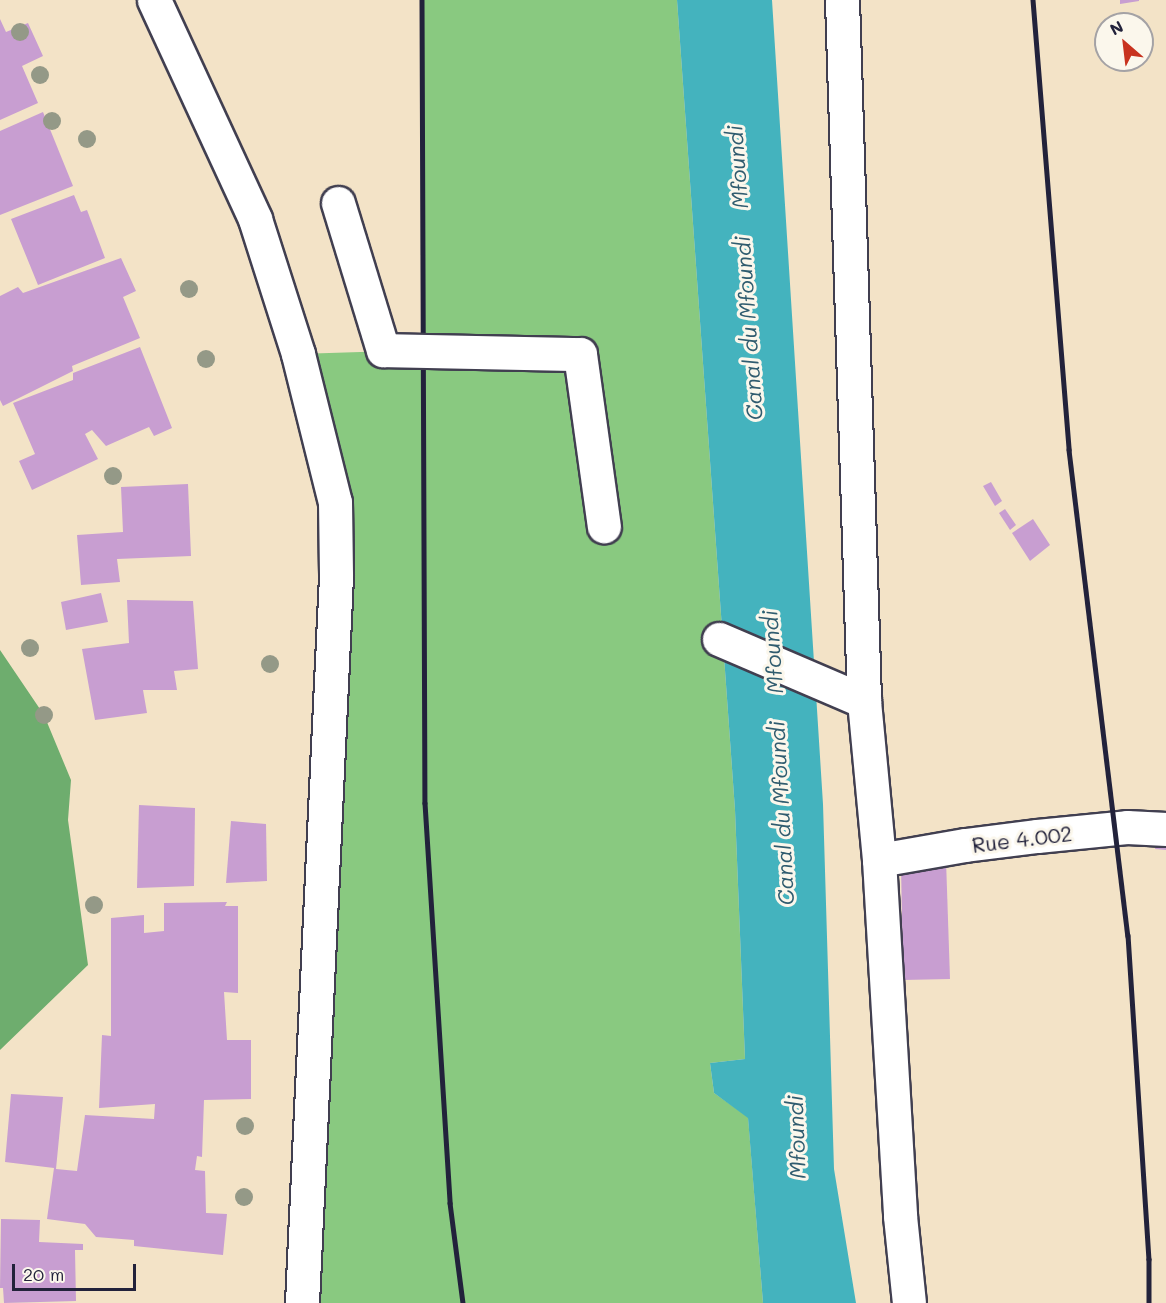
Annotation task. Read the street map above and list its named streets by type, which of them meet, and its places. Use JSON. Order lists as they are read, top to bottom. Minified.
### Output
{"streets":{"main road":["Rue 4.002"]},"water":["Mfoundi","Canal du Mfoundi"],"scale_bar":"20 m","north":"top left"}
